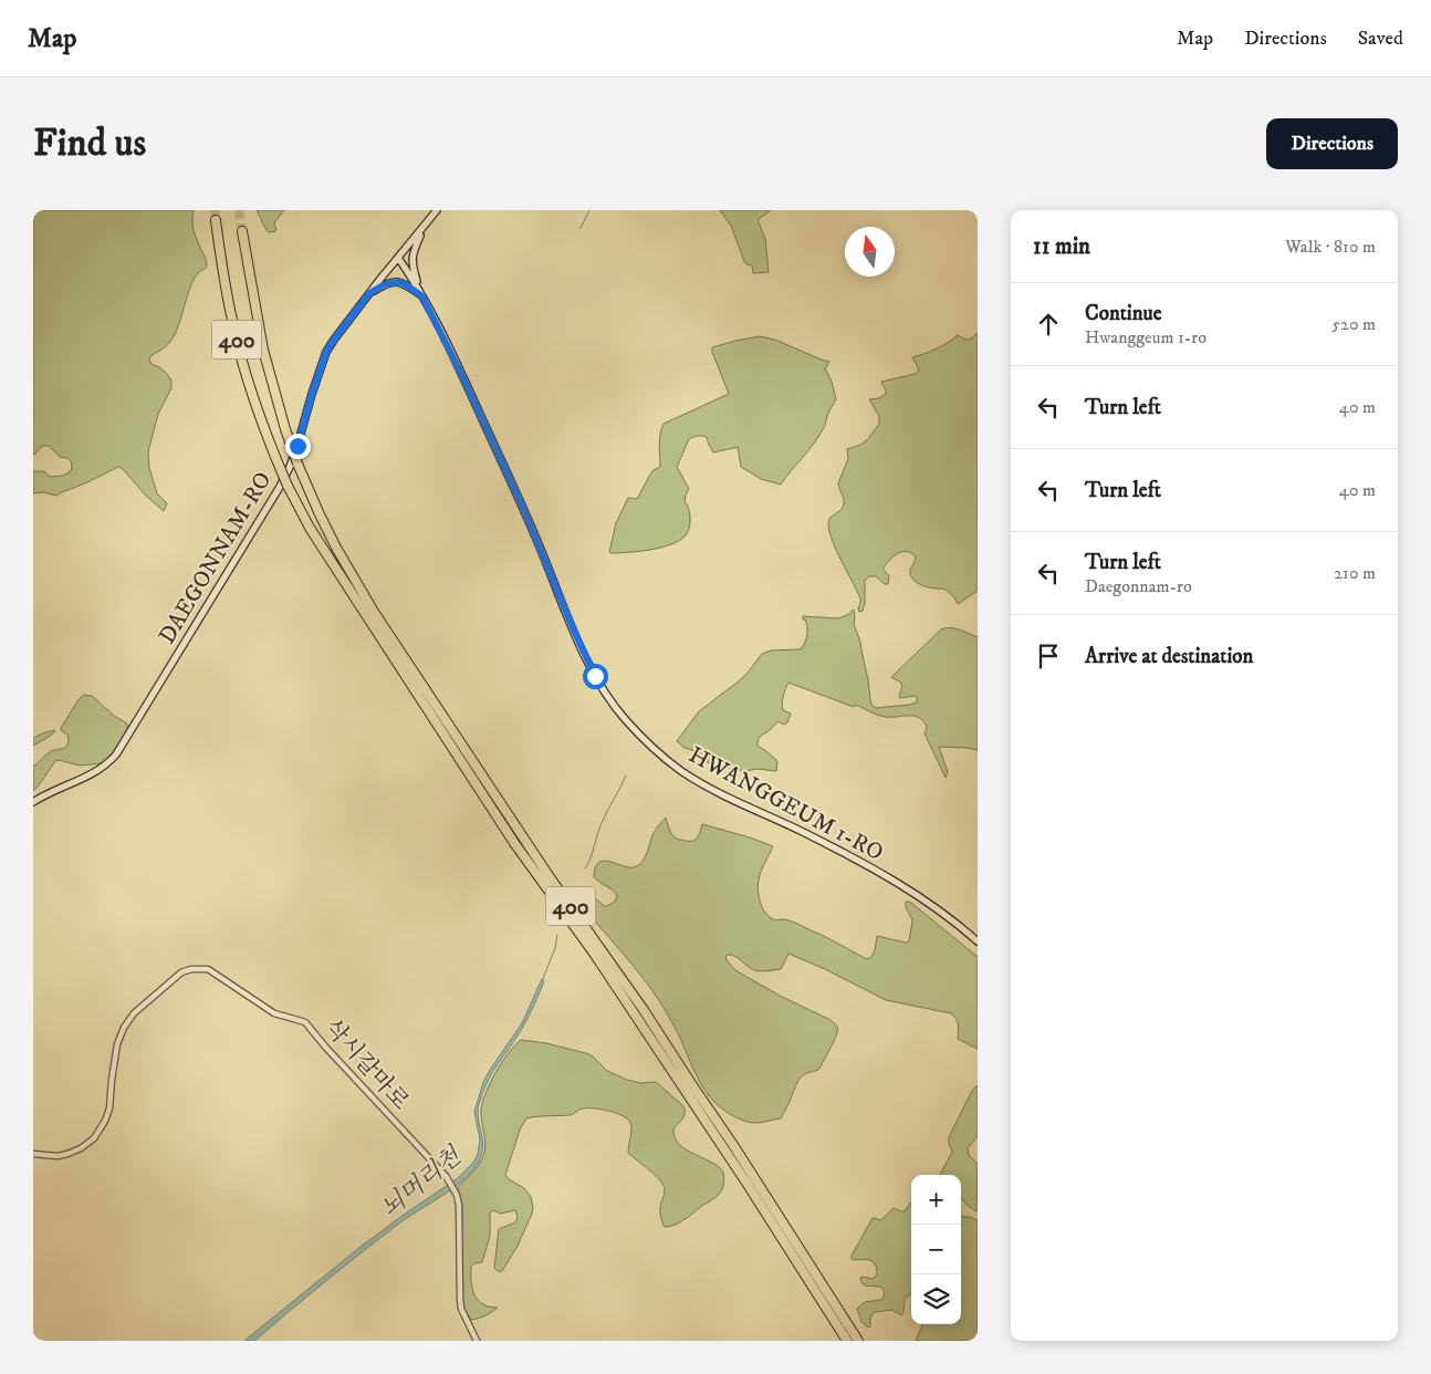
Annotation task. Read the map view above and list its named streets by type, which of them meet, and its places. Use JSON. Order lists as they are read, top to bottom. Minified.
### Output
{"streets":{"highway":["400"],"street":["DAEGONNAM-RO","HWANGGEUM 1-RO","삭시갈마로"]},"crossings":[["DAEGONNAM-RO","HWANGGEUM 1-RO"]],"water":["뇌머리천"],"north":"top","page":{"header":"Map","nav":["Map","Directions","Saved"],"buttons":"Directions","title":"Find us","heading":["11 min","Walk · 810 m"],"list":[["Continue","Hwanggeum 1-ro","520 m"],["Turn left","40 m"],["Turn left","40 m"],["Turn left","Daegonnam-ro","210 m"],"Arrive at destination"],"map_buttons":["+","−"]}}
